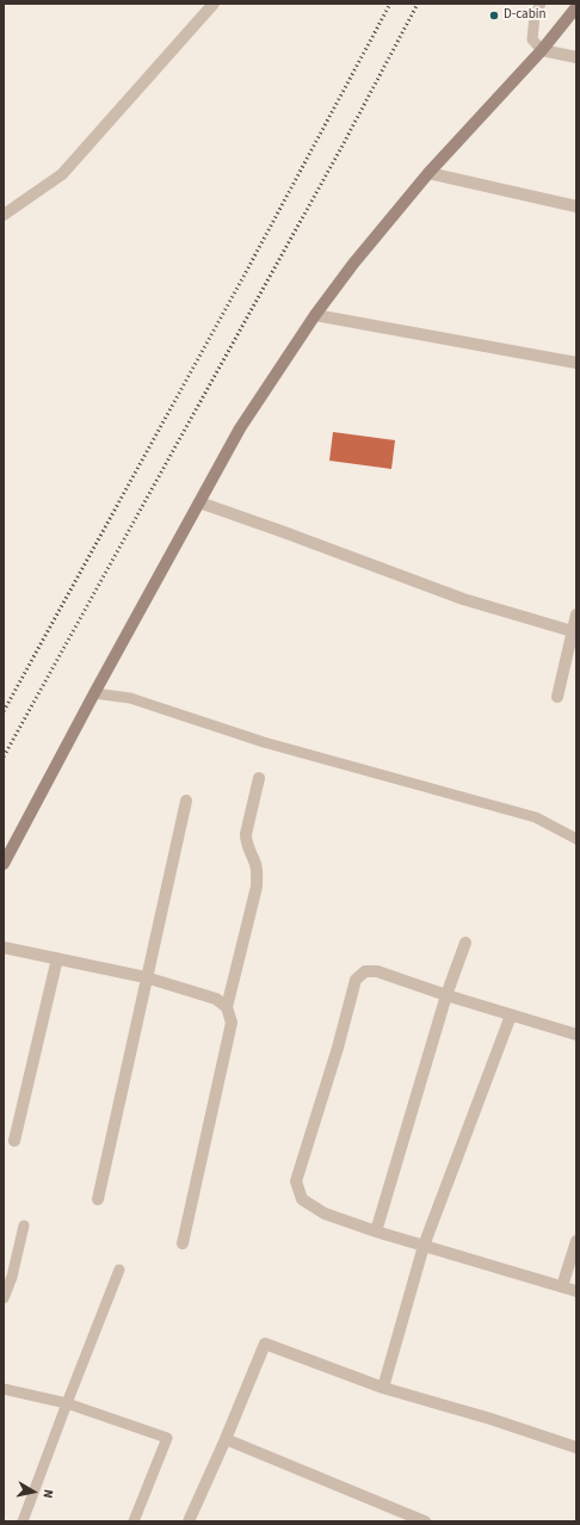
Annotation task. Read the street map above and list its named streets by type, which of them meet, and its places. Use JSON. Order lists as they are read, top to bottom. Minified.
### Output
{"places":["D-cabin"],"north":"right"}
